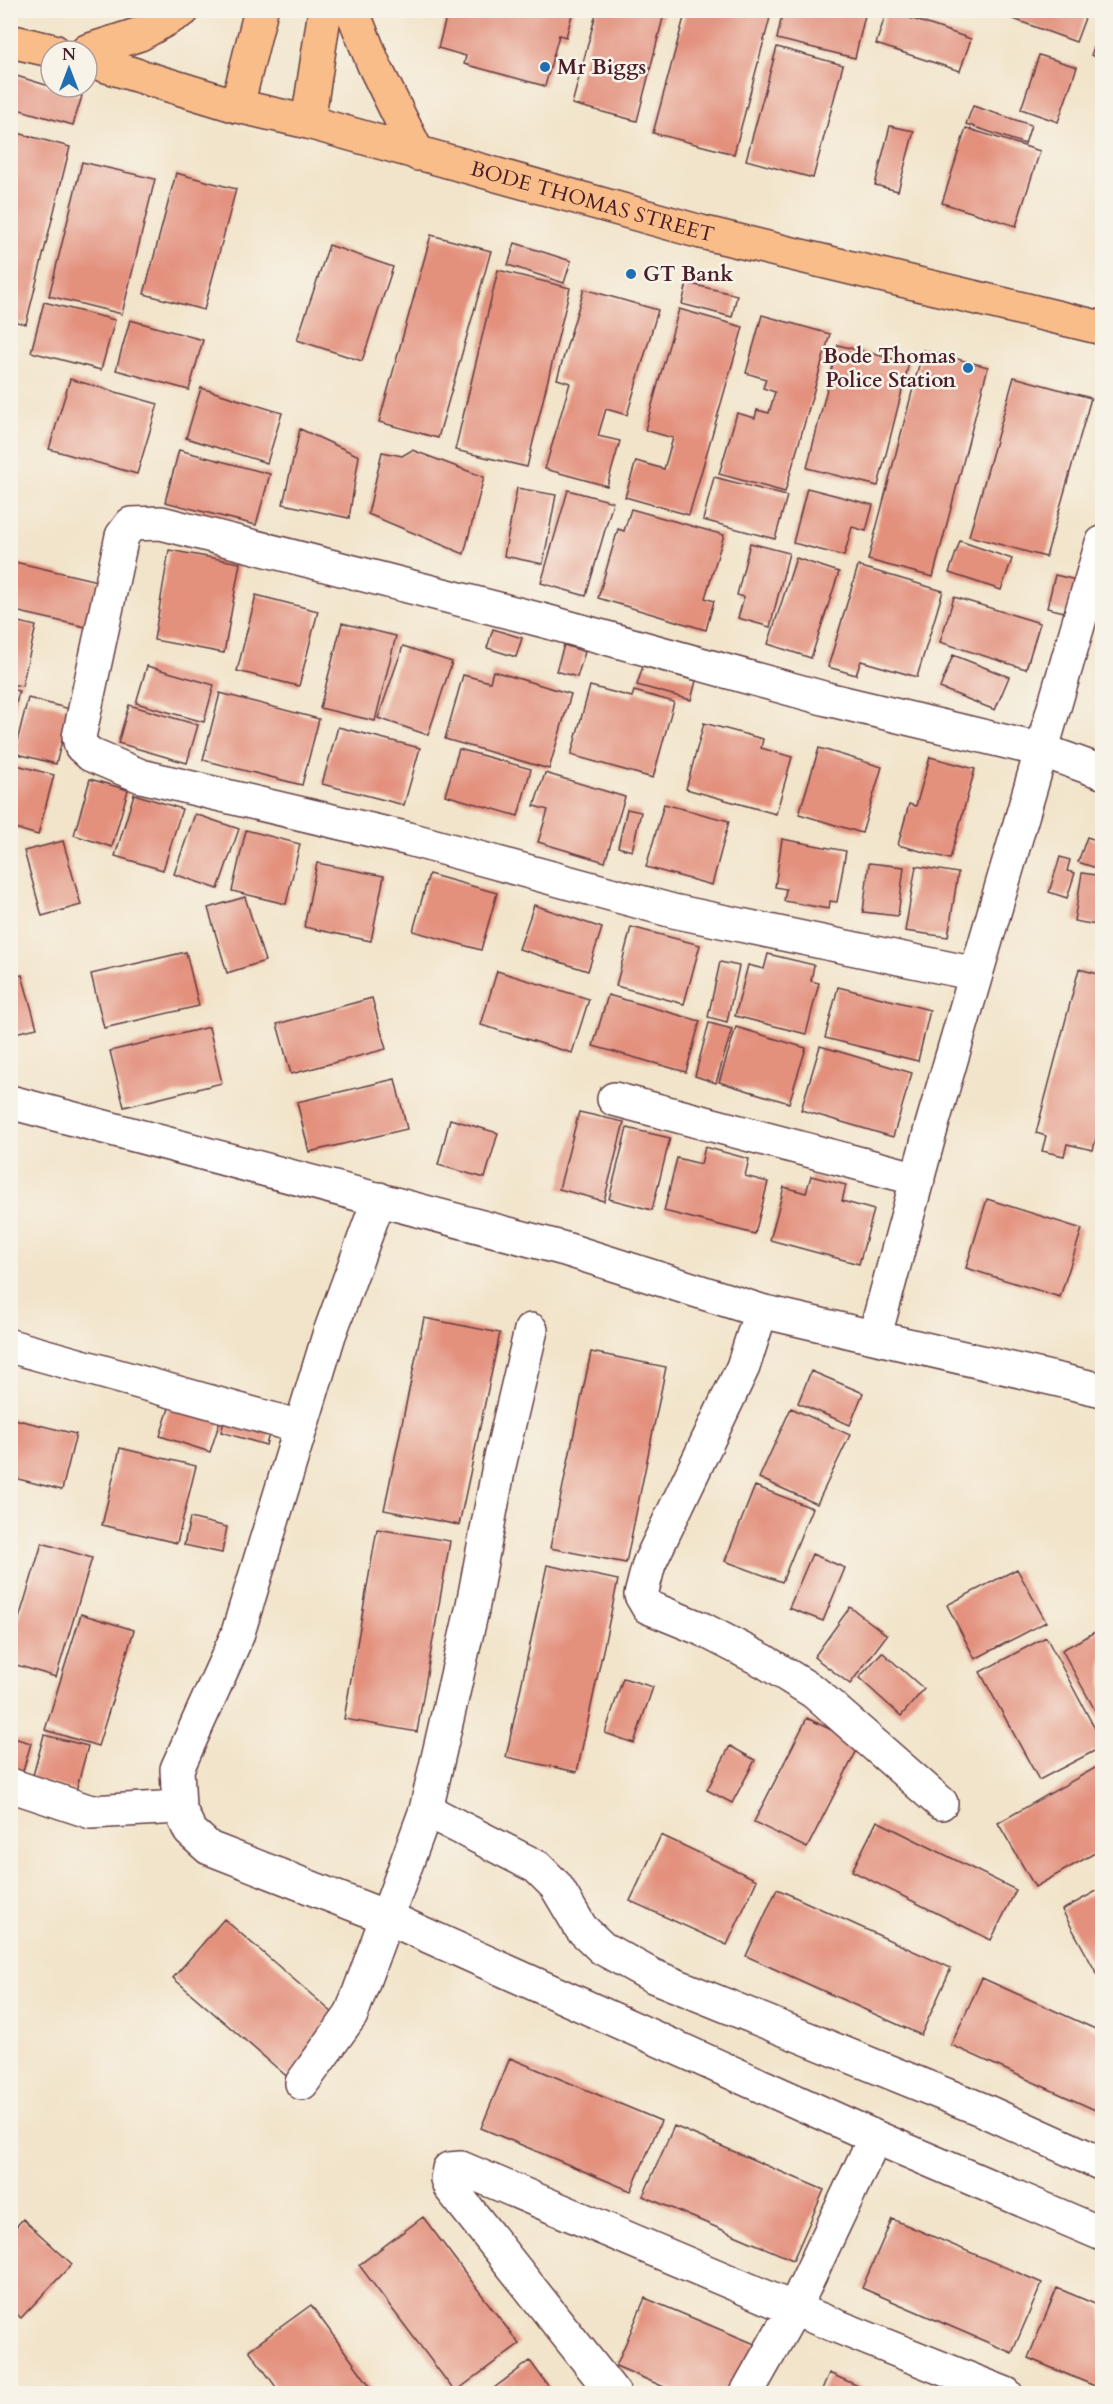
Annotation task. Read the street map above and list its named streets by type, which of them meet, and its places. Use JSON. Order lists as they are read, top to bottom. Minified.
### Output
{"streets":{"main road":["BODE THOMAS STREET"]},"places":["Mr Biggs","GT Bank","Bode Thomas Police Station"],"north":"top"}
